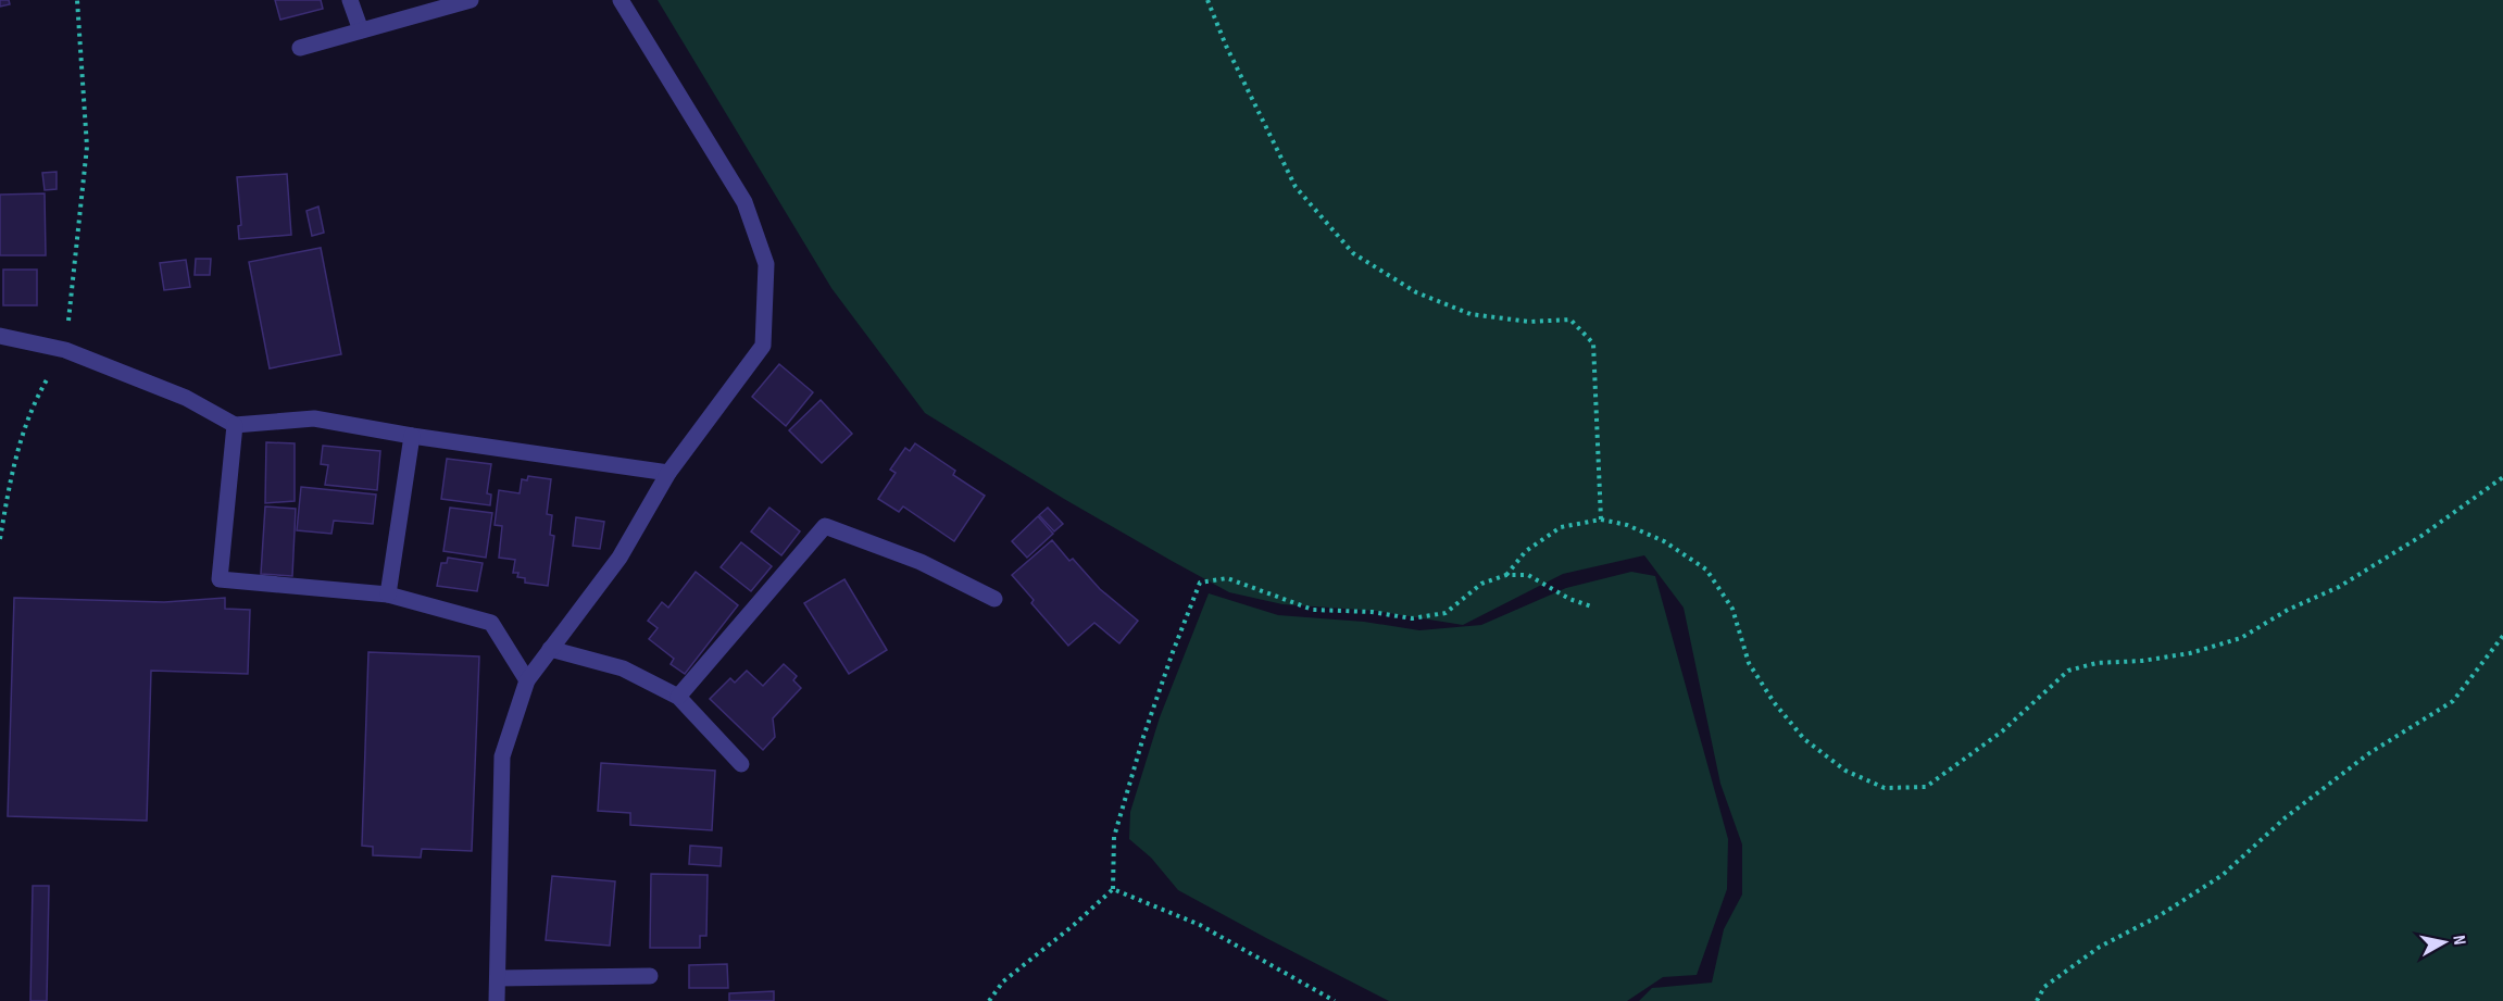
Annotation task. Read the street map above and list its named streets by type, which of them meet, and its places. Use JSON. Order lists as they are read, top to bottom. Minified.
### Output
{"north":"right"}
